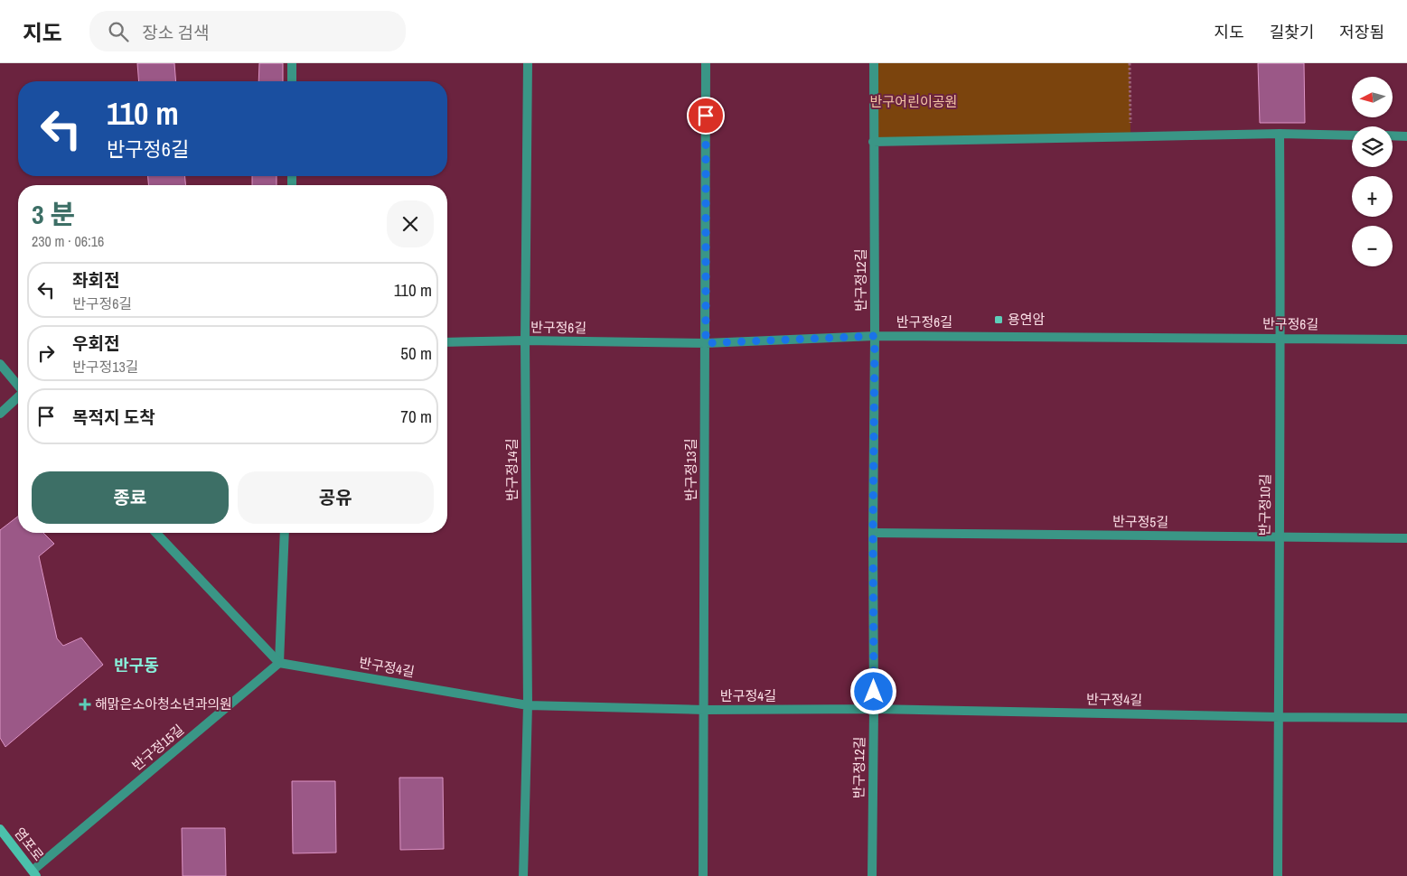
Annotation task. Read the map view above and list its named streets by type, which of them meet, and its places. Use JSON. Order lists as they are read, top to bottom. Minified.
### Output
{"streets":{"main road":["염포로"],"street":["반구정12길","반구정6길","반구정14길","반구정13길","반구정10길","반구정5길","반구정4길","반구정15길"]},"crossings":[["반구정12길","반구정6길"],["반구정12길","반구정5길"],["반구정12길","반구정4길"],["반구정6길","반구정14길"],["반구정6길","반구정13길"],["반구정6길","반구정10길"],["반구정14길","반구정4길"],["반구정13길","반구정4길"],["반구정10길","반구정5길"],["반구정10길","반구정4길"],["반구정4길","반구정15길"],["반구정15길","염포로"]],"districts":["반구동"],"parks":["반구어린이공원"],"places":{"transit":["용연암"],"health":["해맑은소아청소년과의원"]},"north":"left","page":{"header":"지도","search":"장소 검색","nav":["지도","길찾기","저장됨"],"map_buttons":["+","−"],"turn":["110 m","반구정6길"],"heading":["3 분","230 m · 06:16"],"list":[{"name":"좌회전","note":"반구정6길","value":"110 m"},{"name":"우회전","note":"반구정13길","value":"50 m"},{"name":"목적지 도착","value":"70 m"}],"buttons":["종료","공유"]}}
